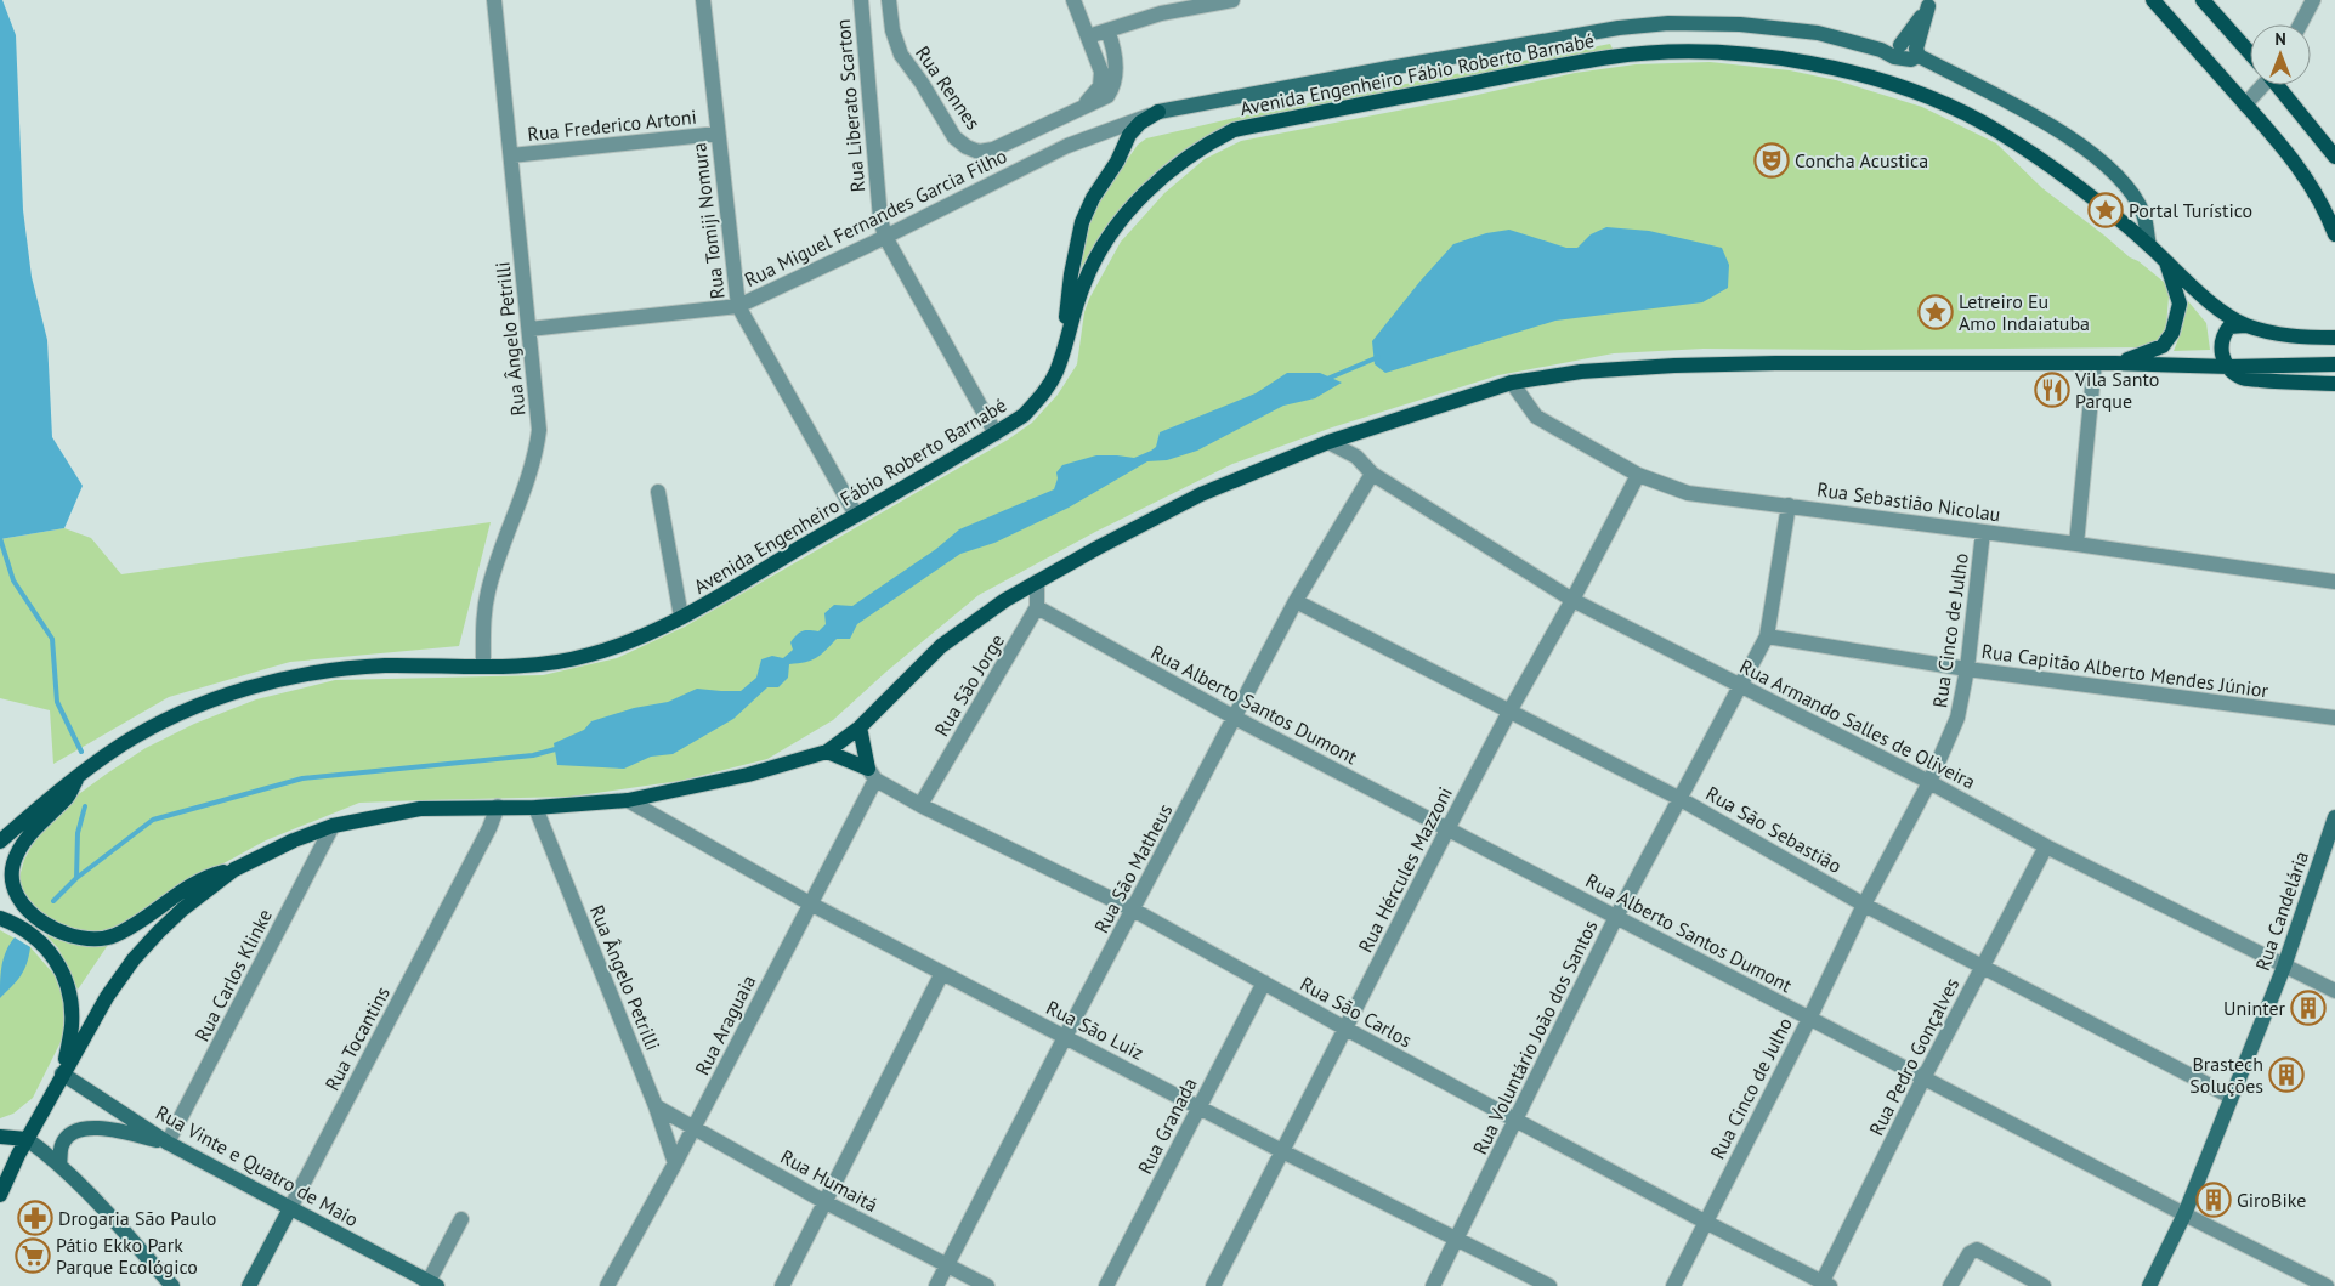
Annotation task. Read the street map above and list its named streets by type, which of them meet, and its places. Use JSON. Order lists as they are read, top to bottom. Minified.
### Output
{"streets":{"main road":["Avenida Engenheiro Fábio Roberto Barnabé"],"street":["Rua Rennes","Rua Liberato Scarton","Rua Frederico Artoni","Rua Miguel Fernandes Garcia Filho","Rua Tomiji Nomura","Rua Ângelo Petrilli","Rua Sebastião Nicolau","Rua Cinco de Julho","Rua Capitão Alberto Mendes Júnior","Rua São Jorge","Rua Alberto Santos Dumont","Rua Armando Salles de Oliveira","Rua São Sebastião","Rua São Matheus","Rua Hércules Mazzoni","Rua Candelária","Rua Carlos Klinke","Rua São Carlos","Rua Araguaia","Rua São Luiz","Rua Voluntário João dos Santos","Rua Tocantins","Rua Pedro Gonçalves","Rua Granada","Rua Vinte e Quatro de Maio","Rua Humaitá"]},"crossings":[["Avenida Engenheiro Fábio Roberto Barnabé","Rua Liberato Scarton"],["Avenida Engenheiro Fábio Roberto Barnabé","Rua Tomiji Nomura"],["Avenida Engenheiro Fábio Roberto Barnabé","Rua Ângelo Petrilli"],["Rua Liberato Scarton","Rua Miguel Fernandes Garcia Filho"],["Rua Frederico Artoni","Rua Tomiji Nomura"],["Rua Frederico Artoni","Rua Ângelo Petrilli"],["Rua Miguel Fernandes Garcia Filho","Rua Tomiji Nomura"],["Rua Miguel Fernandes Garcia Filho","Rua Ângelo Petrilli"],["Rua Ângelo Petrilli","Rua Araguaia"],["Rua Ângelo Petrilli","Rua Humaitá"],["Rua Sebastião Nicolau","Rua Cinco de Julho"],["Rua Sebastião Nicolau","Rua Hércules Mazzoni"],["Rua Sebastião Nicolau","Rua Voluntário João dos Santos"],["Rua Cinco de Julho","Rua Capitão Alberto Mendes Júnior"],["Rua Cinco de Julho","Rua Alberto Santos Dumont"],["Rua Cinco de Julho","Rua Armando Salles de Oliveira"],["Rua Cinco de Julho","Rua São Sebastião"],["Rua Cinco de Julho","Rua São Carlos"],["Rua Capitão Alberto Mendes Júnior","Rua Voluntário João dos Santos"],["Rua São Jorge","Rua Alberto Santos Dumont"],["Rua São Jorge","Rua São Carlos"],["Rua Alberto Santos Dumont","Rua São Matheus"],["Rua Alberto Santos Dumont","Rua Hércules Mazzoni"],["Rua Alberto Santos Dumont","Rua Candelária"],["Rua Alberto Santos Dumont","Rua Voluntário João dos Santos"],["Rua Alberto Santos Dumont","Rua Pedro Gonçalves"],["Rua Armando Salles de Oliveira","Rua São Matheus"],["Rua Armando Salles de Oliveira","Rua Hércules Mazzoni"],["Rua Armando Salles de Oliveira","Rua Candelária"],["Rua Armando Salles de Oliveira","Rua Voluntário João dos Santos"],["Rua Armando Salles de Oliveira","Rua Pedro Gonçalves"],["Rua São Sebastião","Rua São Matheus"],["Rua São Sebastião","Rua Hércules Mazzoni"],["Rua São Sebastião","Rua Candelária"],["Rua São Sebastião","Rua Voluntário João dos Santos"],["Rua São Sebastião","Rua Pedro Gonçalves"],["Rua São Matheus","Rua São Carlos"],["Rua São Matheus","Rua São Luiz"],["Rua São Matheus","Rua Humaitá"],["Rua Hércules Mazzoni","Rua São Carlos"],["Rua Hércules Mazzoni","Rua São Luiz"],["Rua Carlos Klinke","Rua Vinte e Quatro de Maio"],["Rua São Carlos","Rua Araguaia"],["Rua São Carlos","Rua Voluntário João dos Santos"],["Rua São Carlos","Rua Pedro Gonçalves"],["Rua São Carlos","Rua Granada"],["Rua Araguaia","Rua São Luiz"],["Rua Araguaia","Rua Humaitá"],["Rua São Luiz","Rua Voluntário João dos Santos"],["Rua São Luiz","Rua Granada"],["Rua Tocantins","Rua Vinte e Quatro de Maio"]],"places":{"theatre":["Concha Acustica"],"place":["Portal Turístico","Letreiro Eu Amo Indaiatuba"],"restaurant":["Vila Santo Parque"],"building":["Uninter","Brastech Soluções","GiroBike"],"pharmacy":["Drogaria São Paulo"],"supermarket":["Pátio Ekko Park Parque Ecológico"]},"north":"top"}
